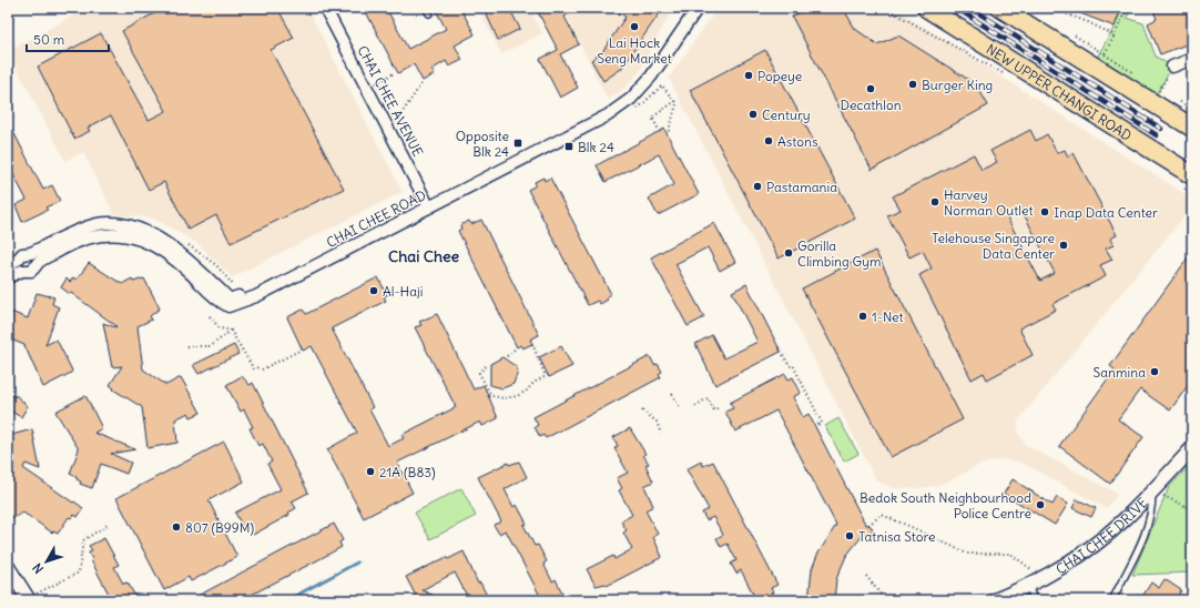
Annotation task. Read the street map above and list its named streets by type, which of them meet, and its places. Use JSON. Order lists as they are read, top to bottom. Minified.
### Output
{"streets":{"main road":["NEW UPPER CHANGI ROAD"],"street":["CHAI CHEE AVENUE","CHAI CHEE ROAD","CHAI CHEE DRIVE"]},"crossings":[["CHAI CHEE AVENUE","CHAI CHEE ROAD"]],"districts":["Chai Chee"],"places":{"other":["Lai Hock Seng Market","Popeye","Burger King","Decathlon","Century","Astons","Pastamania","Harvey Norman Outlet","Inap Data Center","Telehouse Singapore Data Center","Gorilla Climbing Gym","Al-Haji","1-Net","Sanmina","21A (B83)","Bedok South Neighbourhood Police Centre","807 (B99M)","Tatnisa Store"],"transit":["Opposite Blk 24","Blk 24"]},"scale_bar":"50 m","north":"bottom left"}
